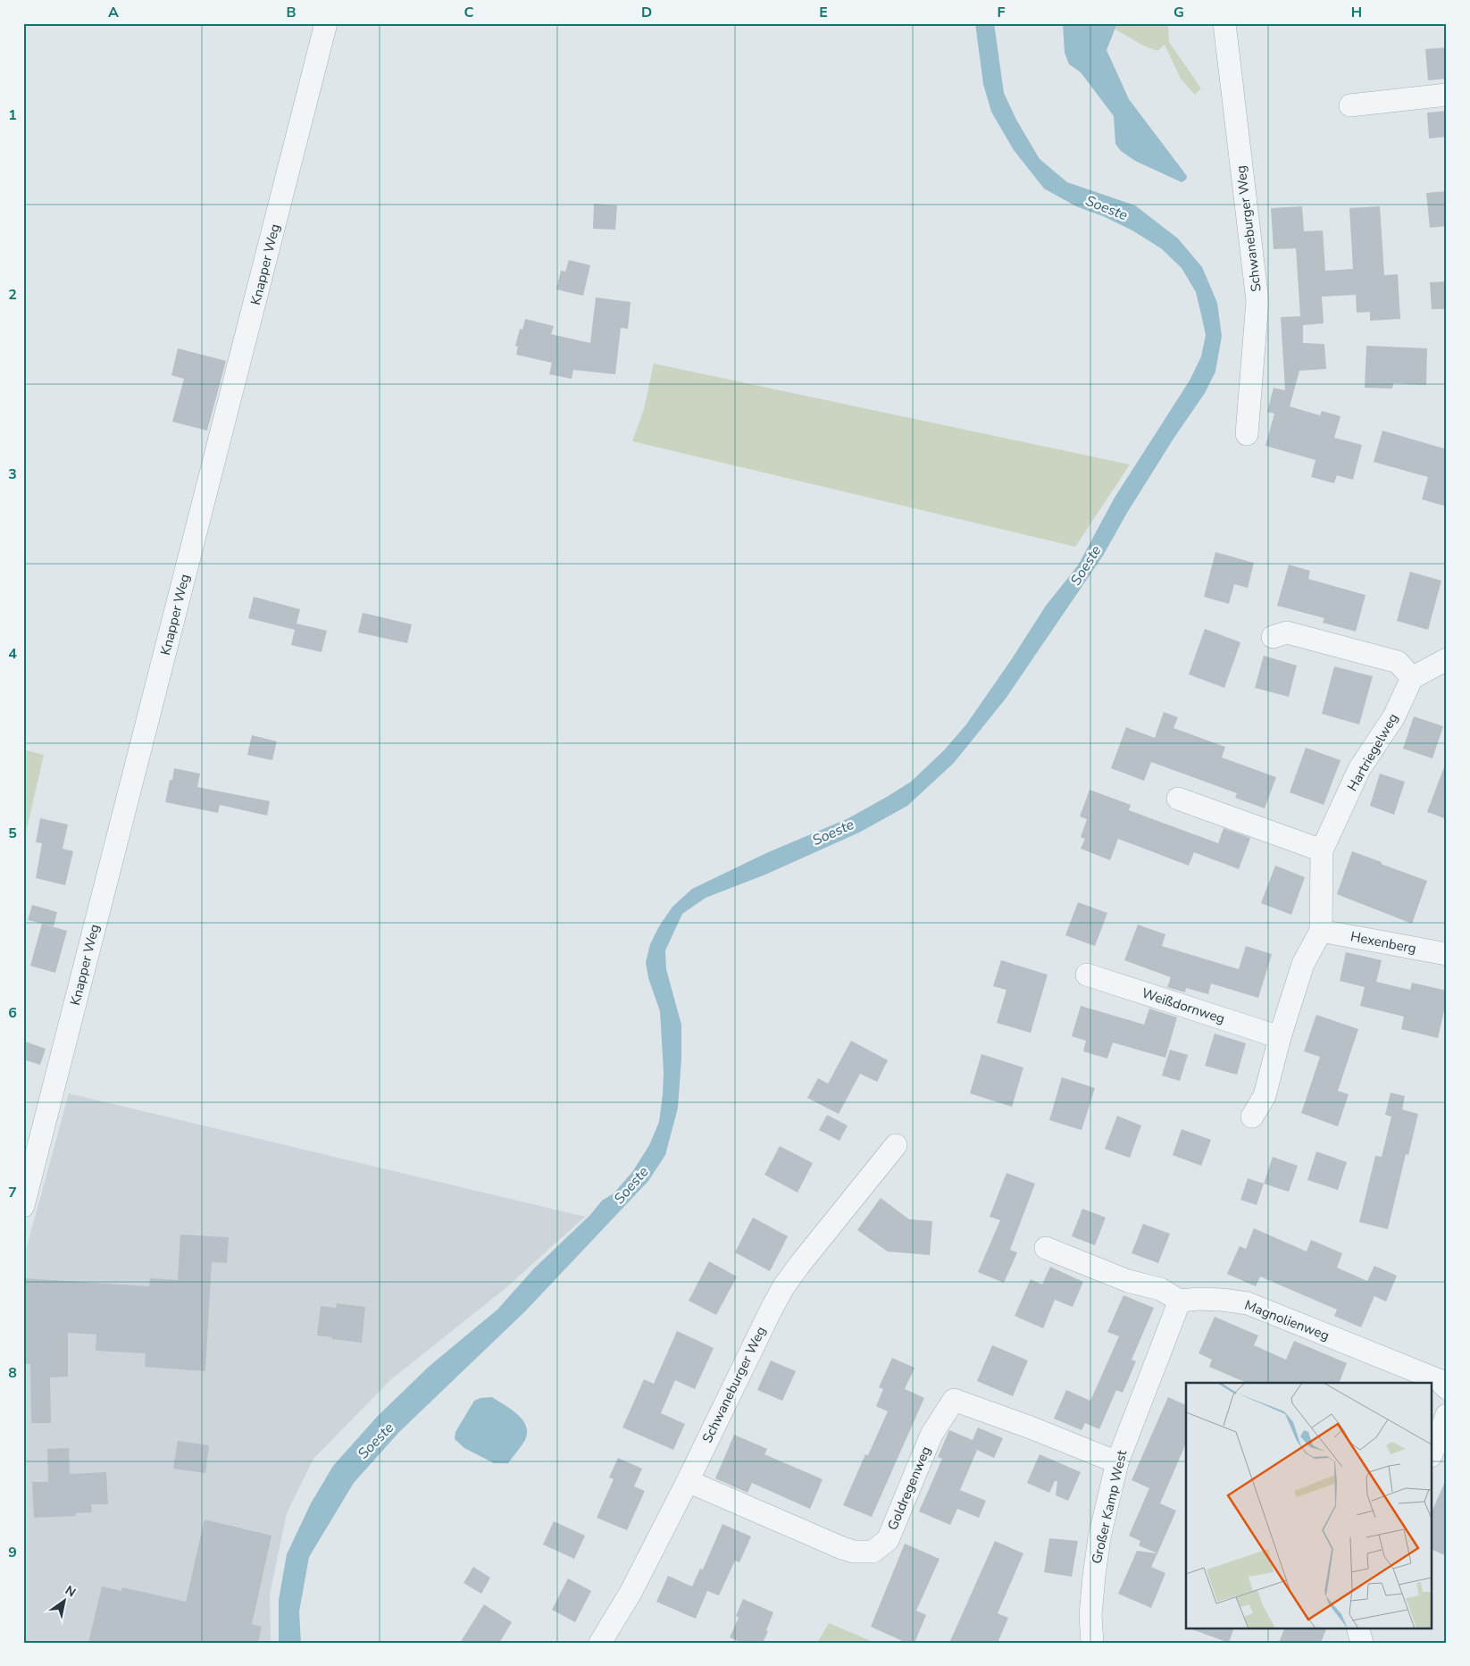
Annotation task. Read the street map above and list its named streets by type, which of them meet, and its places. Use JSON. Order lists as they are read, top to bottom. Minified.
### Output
{"streets":{"street":["Schwaneburger Weg","Knapper Weg","Hartriegelweg","Hexenberg","Weißdornweg","Magnolienweg","Goldregenweg","Großer Kamp West"]},"crossings":[["Schwaneburger Weg","Goldregenweg"],["Hartriegelweg","Hexenberg"],["Magnolienweg","Großer Kamp West"],["Goldregenweg","Großer Kamp West"]],"water":["Soeste"],"north":"top right","grid":{"columns":["A","B","C","D","E","F","G","H"],"rows":["1","2","3","4","5","6","7","8","9"]}}
